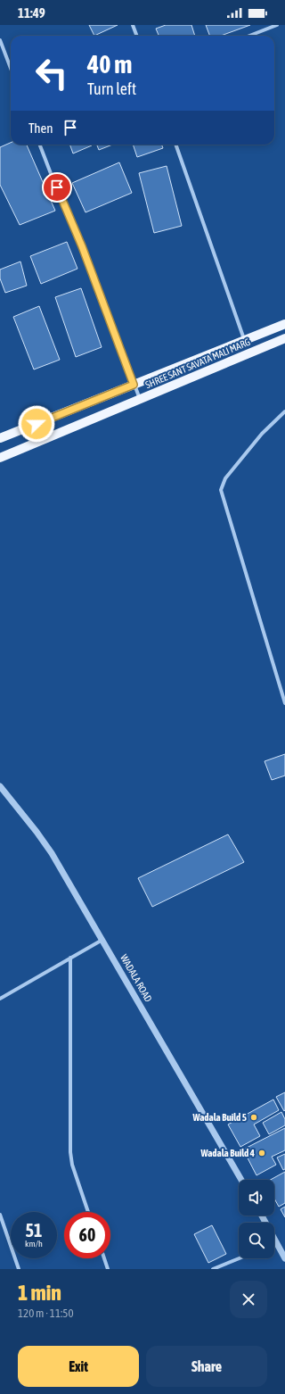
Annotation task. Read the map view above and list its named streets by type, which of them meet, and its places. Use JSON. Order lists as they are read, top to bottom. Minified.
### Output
{"streets":{"main road":["SHREE SANT SAVATA MALI MARG"],"street":["WADALA ROAD"]},"places":["Wadala Build 5","Wadala Build 4"],"page":{"status":"11:49","turn":["40 m","Turn left"],"then":"Then","speed":"51 km/h","limit":"60","heading":["1 min","120 m · 11:50"],"buttons":["Exit","Share"]}}
